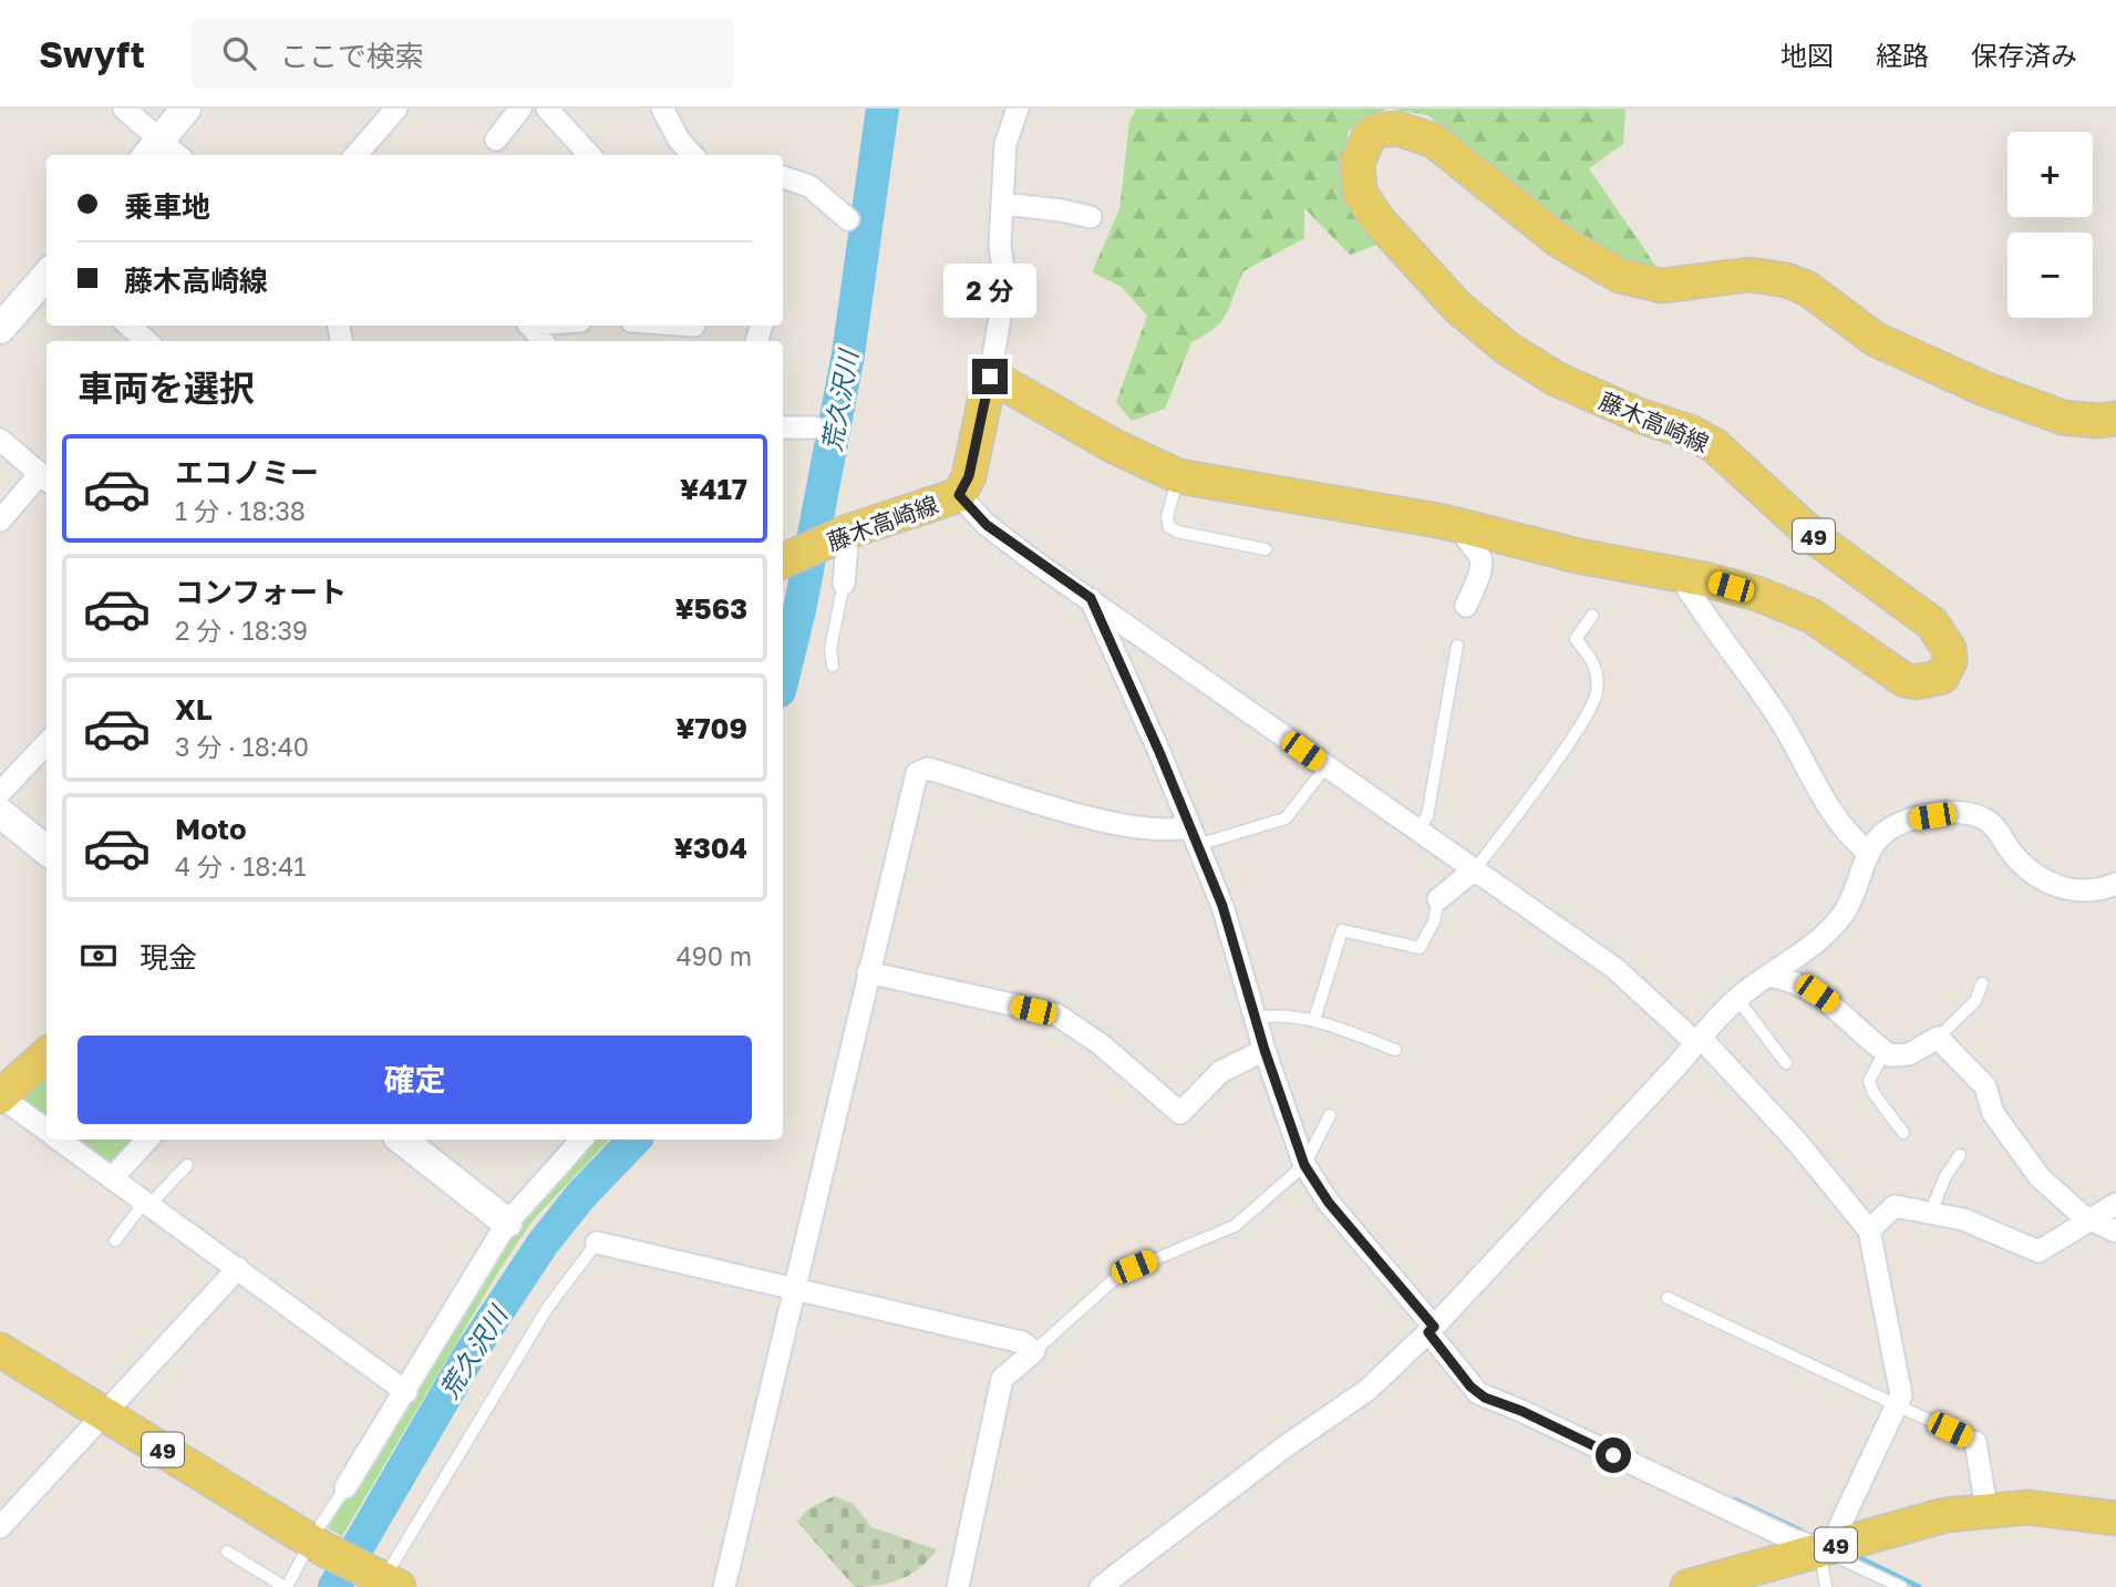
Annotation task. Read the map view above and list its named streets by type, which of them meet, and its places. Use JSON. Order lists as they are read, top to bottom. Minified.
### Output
{"streets":{"main road":["藤木高崎線","49"]},"water":["荒久沢川"],"page":{"header":"Swyft","search":"ここで検索","nav":["地図","経路","保存済み"],"map_buttons":["+","−"],"banner":["乗車地","藤木高崎線"],"bubble":"2 分","heading":"車両を選択","list":[{"name":"エコノミー","note":"1 分 · 18:38","value":"¥417"},{"name":"コンフォート","note":"2 分 · 18:39","value":"¥563"},{"name":"XL","note":"3 分 · 18:40","value":"¥709"},{"name":"Moto","note":"4 分 · 18:41","value":"¥304"}],"pay":["現金","490 m"],"buttons":"確定"}}
